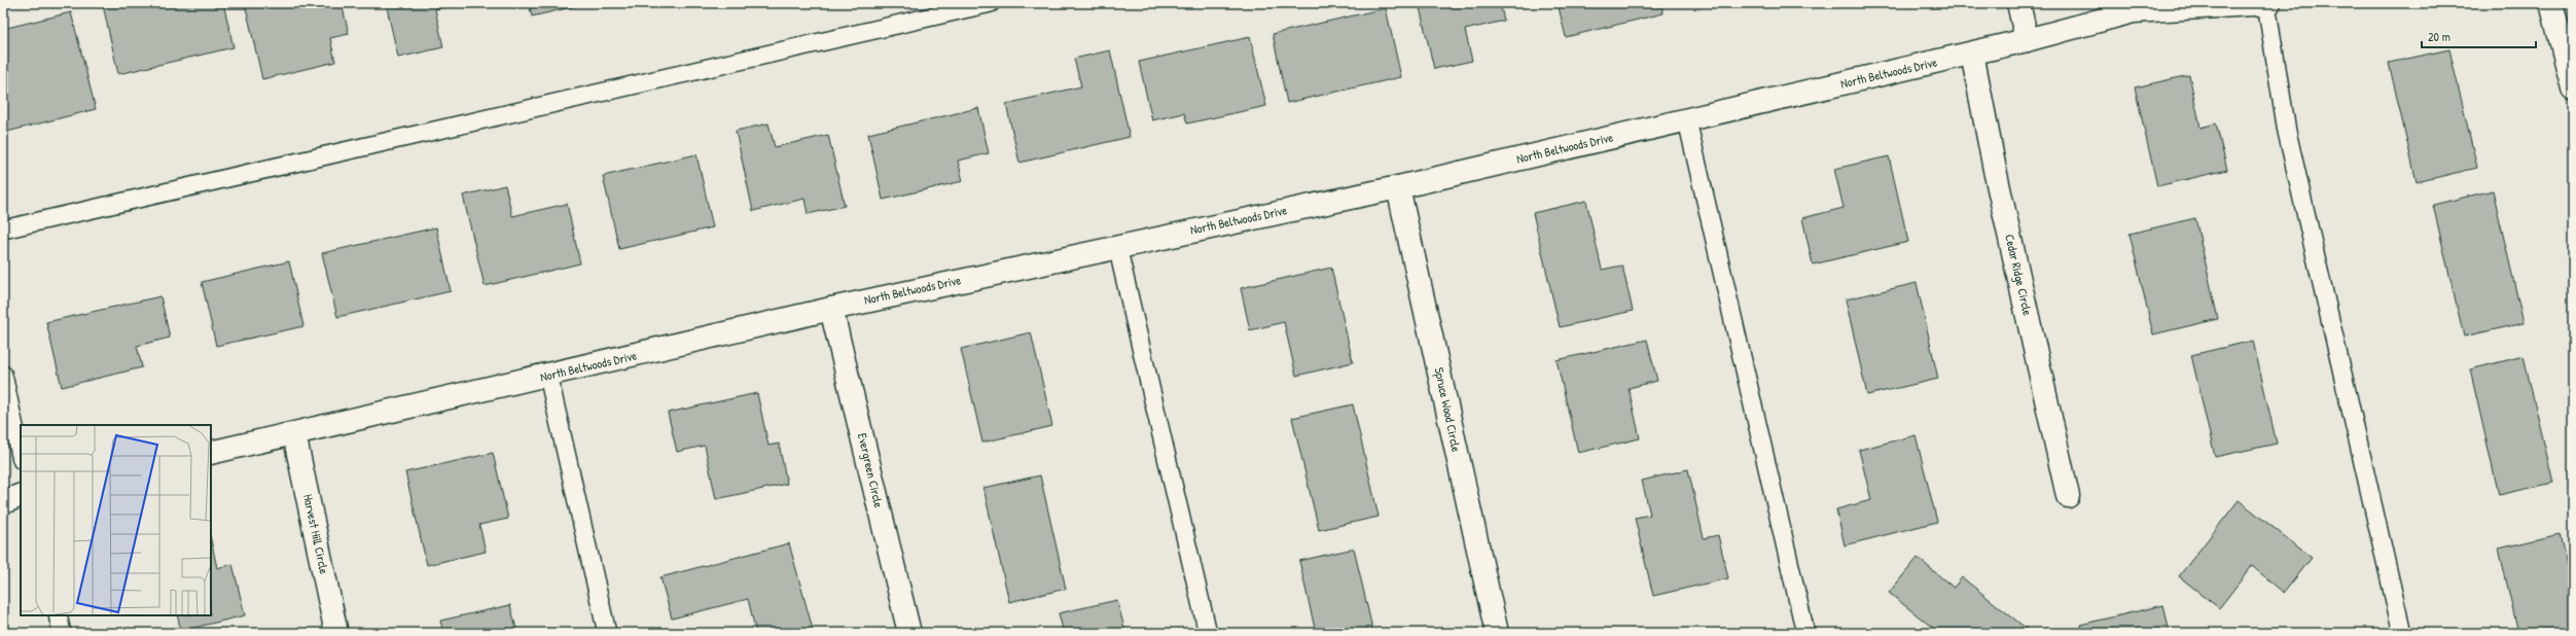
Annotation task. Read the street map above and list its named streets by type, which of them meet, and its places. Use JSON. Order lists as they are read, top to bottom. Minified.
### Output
{"streets":{"street":["North Beltwoods Drive","Cedar Ridge Circle","Spruce Wood Circle","Evergreen Circle","Harvest Hill Circle"]},"crossings":[["North Beltwoods Drive","Cedar Ridge Circle"],["North Beltwoods Drive","Spruce Wood Circle"],["North Beltwoods Drive","Evergreen Circle"],["North Beltwoods Drive","Harvest Hill Circle"]],"scale_bar":"20 m"}
